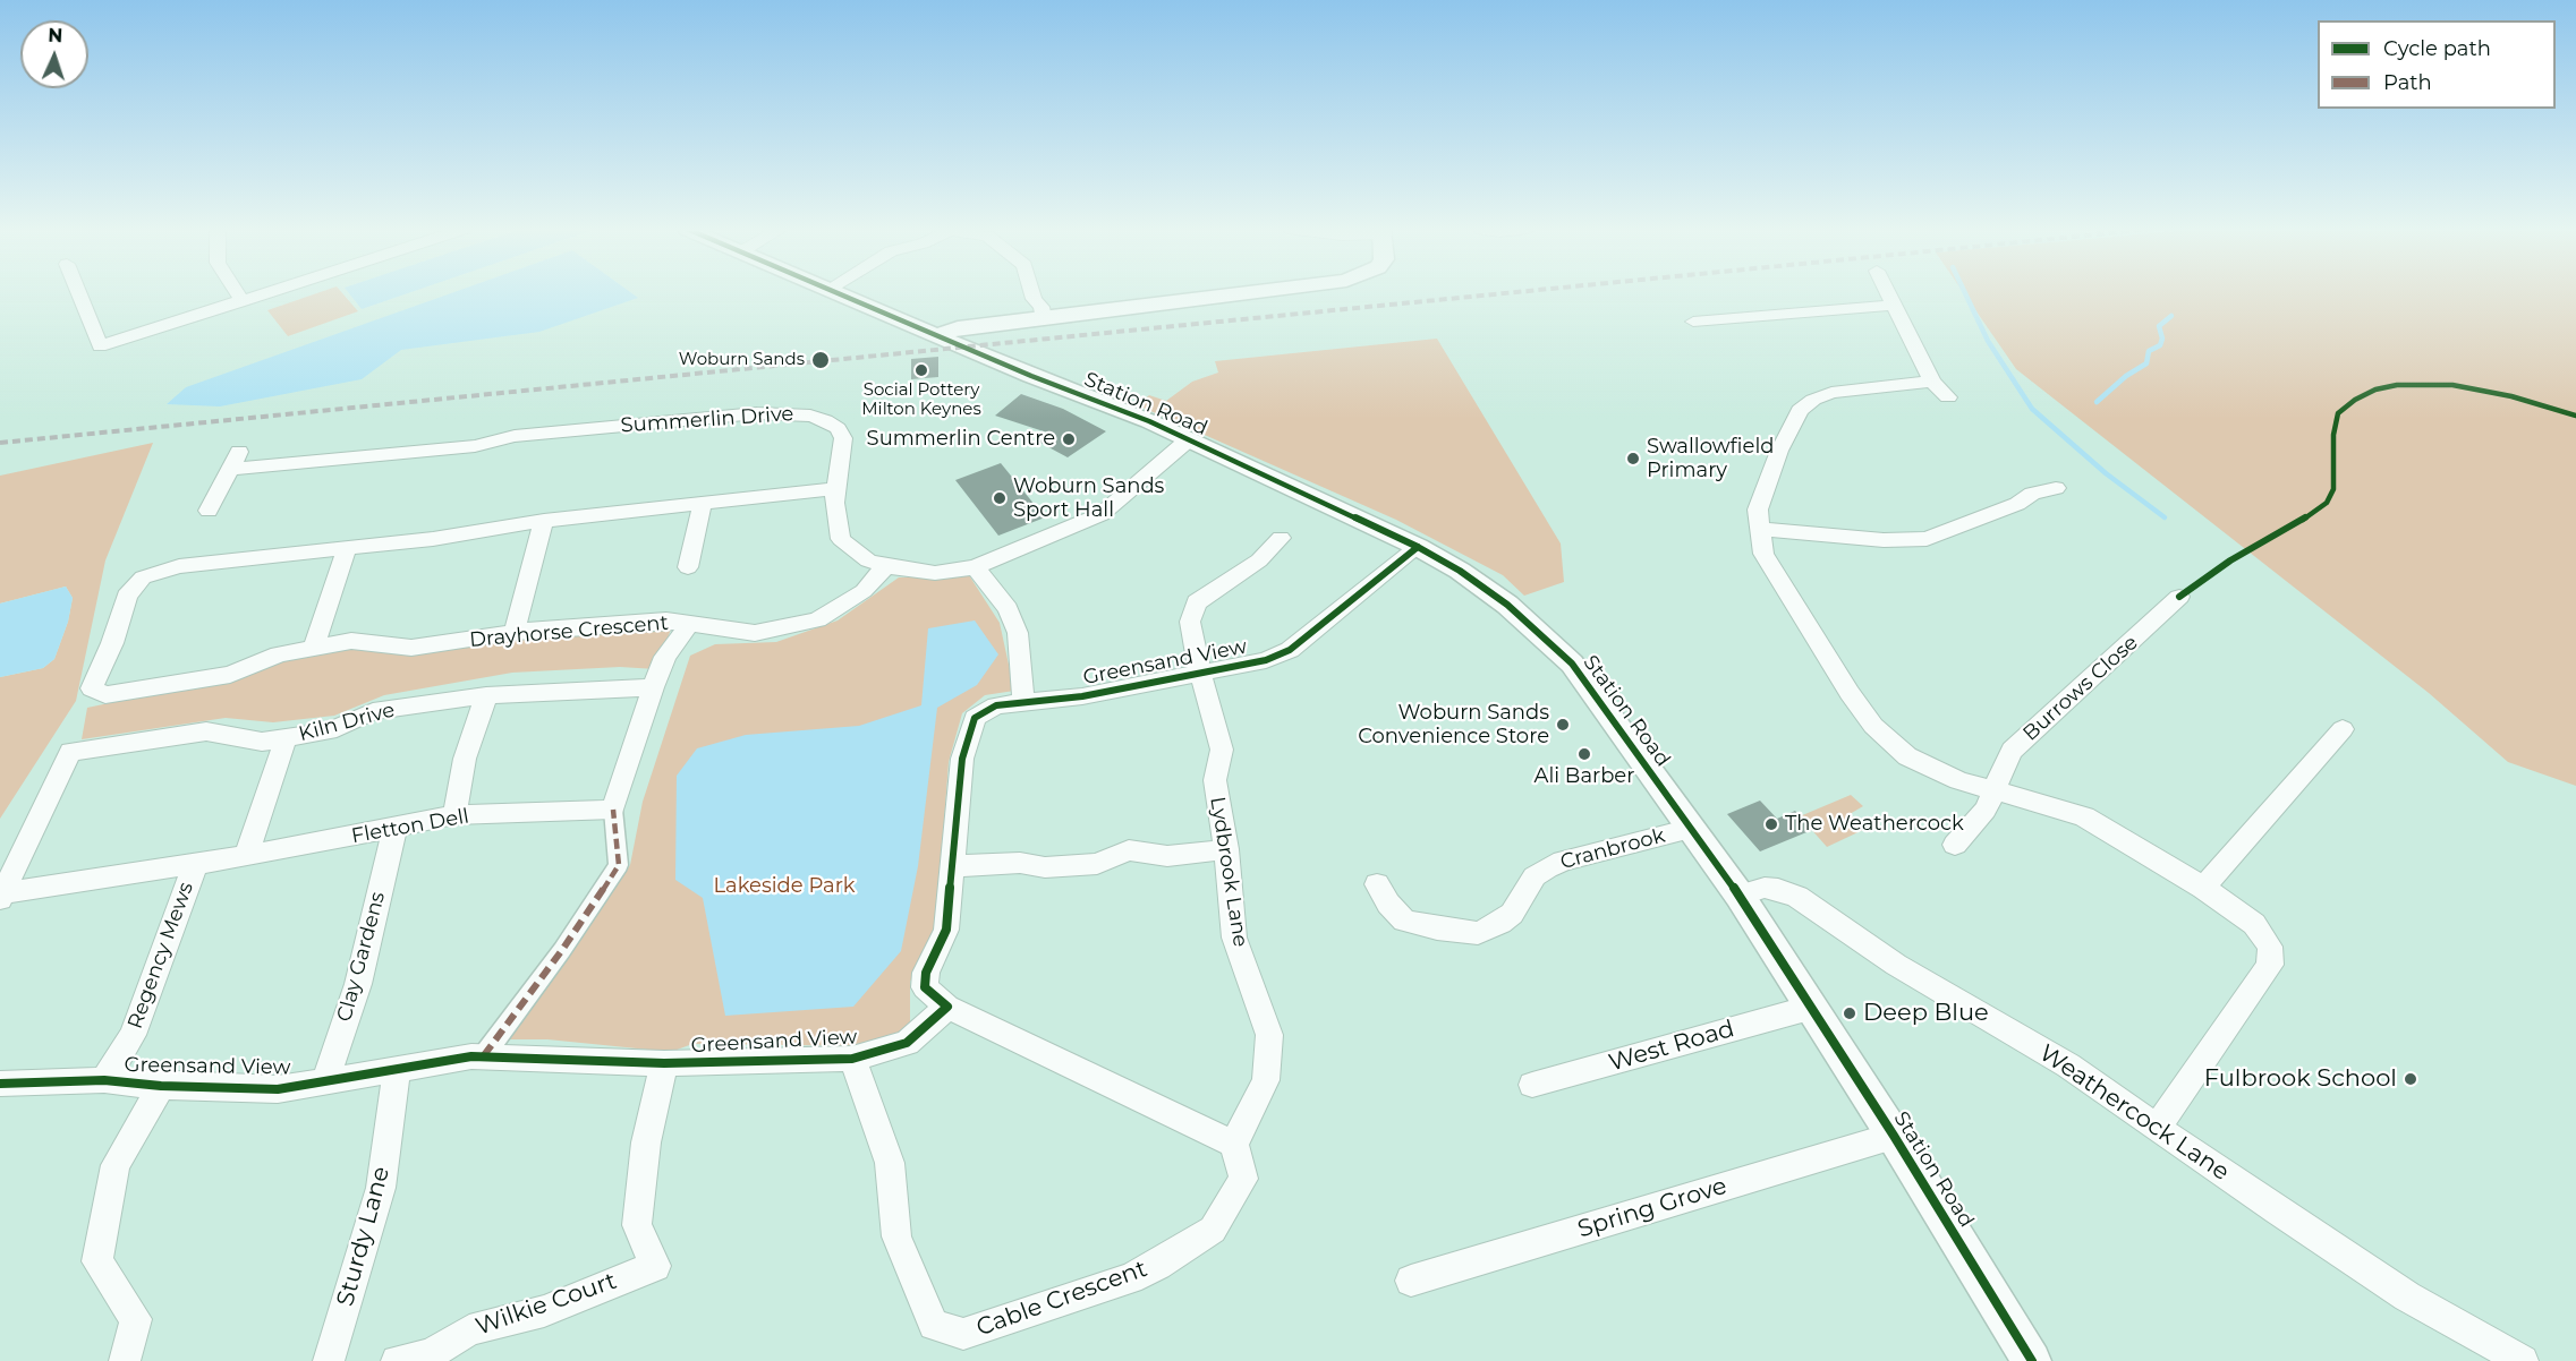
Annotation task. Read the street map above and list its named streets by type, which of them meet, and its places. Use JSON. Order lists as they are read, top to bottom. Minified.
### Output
{"streets":{"street":["Station Road","Summerlin Drive","Drayhorse Crescent","Greensand View","Burrows Close","Kiln Drive","Fletton Dell","Cranbrook","Lydbrook Lane","Regency Mews","Clay Gardens","West Road","Weathercock Lane","Spring Grove","Sturdy Lane","Cable Crescent","Wilkie Court"]},"crossings":[["Station Road","Summerlin Drive"],["Station Road","Greensand View"],["Station Road","Cranbrook"],["Station Road","West Road"],["Station Road","Weathercock Lane"],["Station Road","Spring Grove"],["Summerlin Drive","Drayhorse Crescent"],["Greensand View","Lydbrook Lane"],["Greensand View","Regency Mews"],["Greensand View","Clay Gardens"],["Greensand View","Sturdy Lane"],["Greensand View","Cable Crescent"],["Greensand View","Wilkie Court"],["Kiln Drive","Fletton Dell"],["Fletton Dell","Regency Mews"],["Fletton Dell","Clay Gardens"],["Lydbrook Lane","Cable Crescent"]],"parks":["Lakeside Park"],"places":["Woburn Sands","Social Pottery Milton Keynes","Summerlin Centre","Swallowfield Primary","Woburn Sands Sport Hall","Woburn Sands Convenience Store","Ali Barber","The Weathercock","Deep Blue","Fulbrook School"],"legend":["Cycle path","Path"],"north":"top"}
